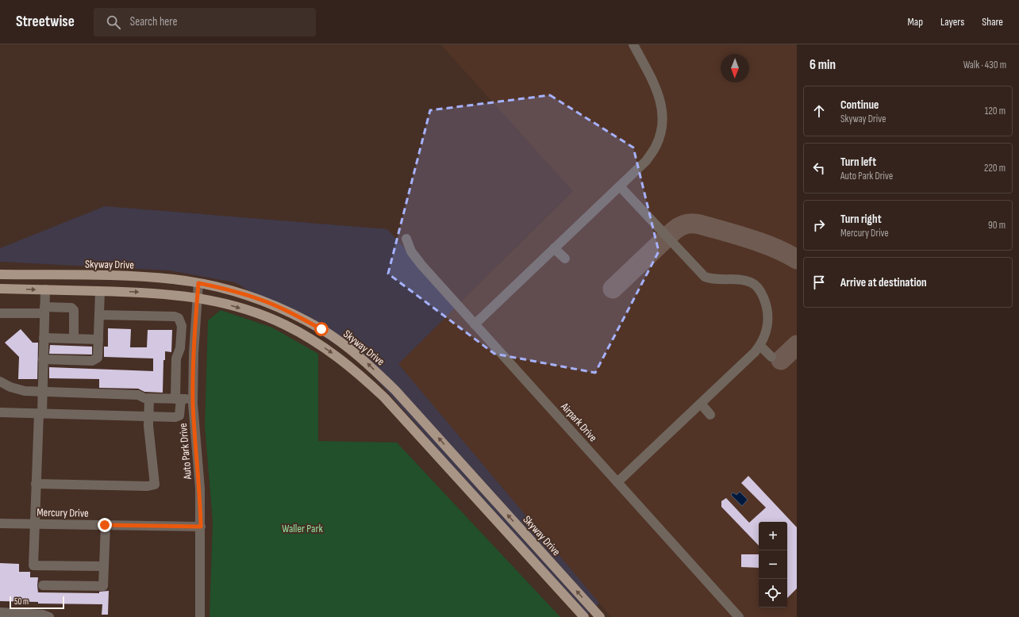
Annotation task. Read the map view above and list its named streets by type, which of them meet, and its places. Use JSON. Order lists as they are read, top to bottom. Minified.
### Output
{"streets":{"main road":["Skyway Drive"],"street":["Airpark Drive","Auto Park Drive","Mercury Drive"]},"crossings":[["Skyway Drive","Auto Park Drive"],["Auto Park Drive","Mercury Drive"]],"parks":["Waller Park"],"scale_bar":"50 m","north":"bottom","page":{"header":"Streetwise","search":"Search here","nav":["Map","Layers","Share"],"heading":["6 min","Walk · 430 m"],"list":[["Continue","Skyway Drive","120 m"],["Turn left","Auto Park Drive","220 m"],["Turn right","Mercury Drive","90 m"],"Arrive at destination"],"map_buttons":["+","−"],"scale":"50 m"}}
